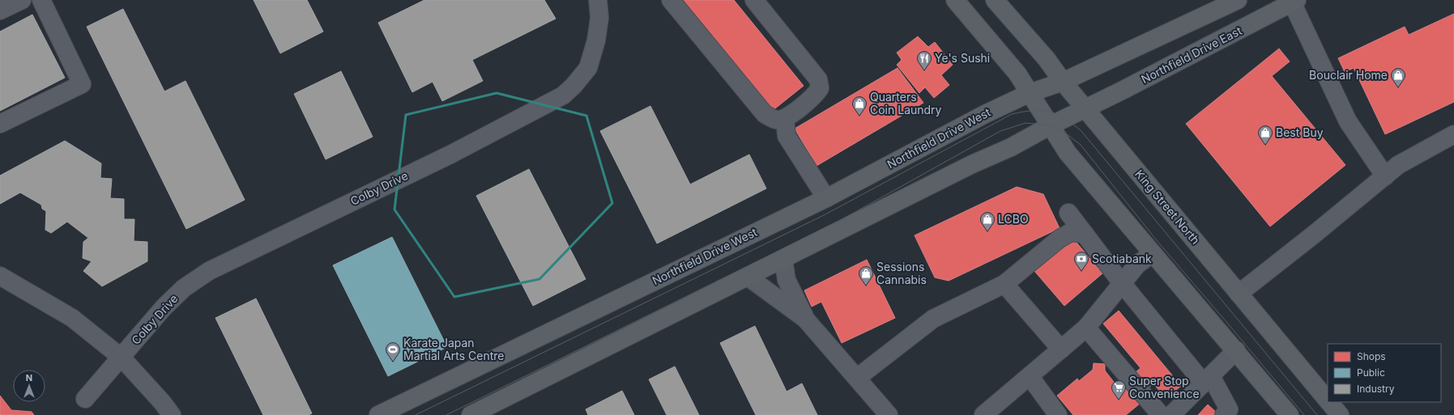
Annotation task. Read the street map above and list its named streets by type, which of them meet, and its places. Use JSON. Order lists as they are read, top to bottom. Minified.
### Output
{"streets":{"main road":["Northfield Drive East","Northfield Drive West","King Street North"],"street":["Colby Drive"]},"crossings":[["Northfield Drive East","King Street North"],["Northfield Drive West","King Street North"]],"places":{"restaurant":["Ye's Sushi"],"shop":["Bouclair Home","Quarters Coin Laundry","Best Buy","LCBO","Sessions Cannabis"],"bank":["Scotiabank"],"sports":["Karate Japan Martial Arts Centre"],"supermarket":["Super Stop Convenience"]},"legend":["Shops","Public","Industry"],"north":"top"}
